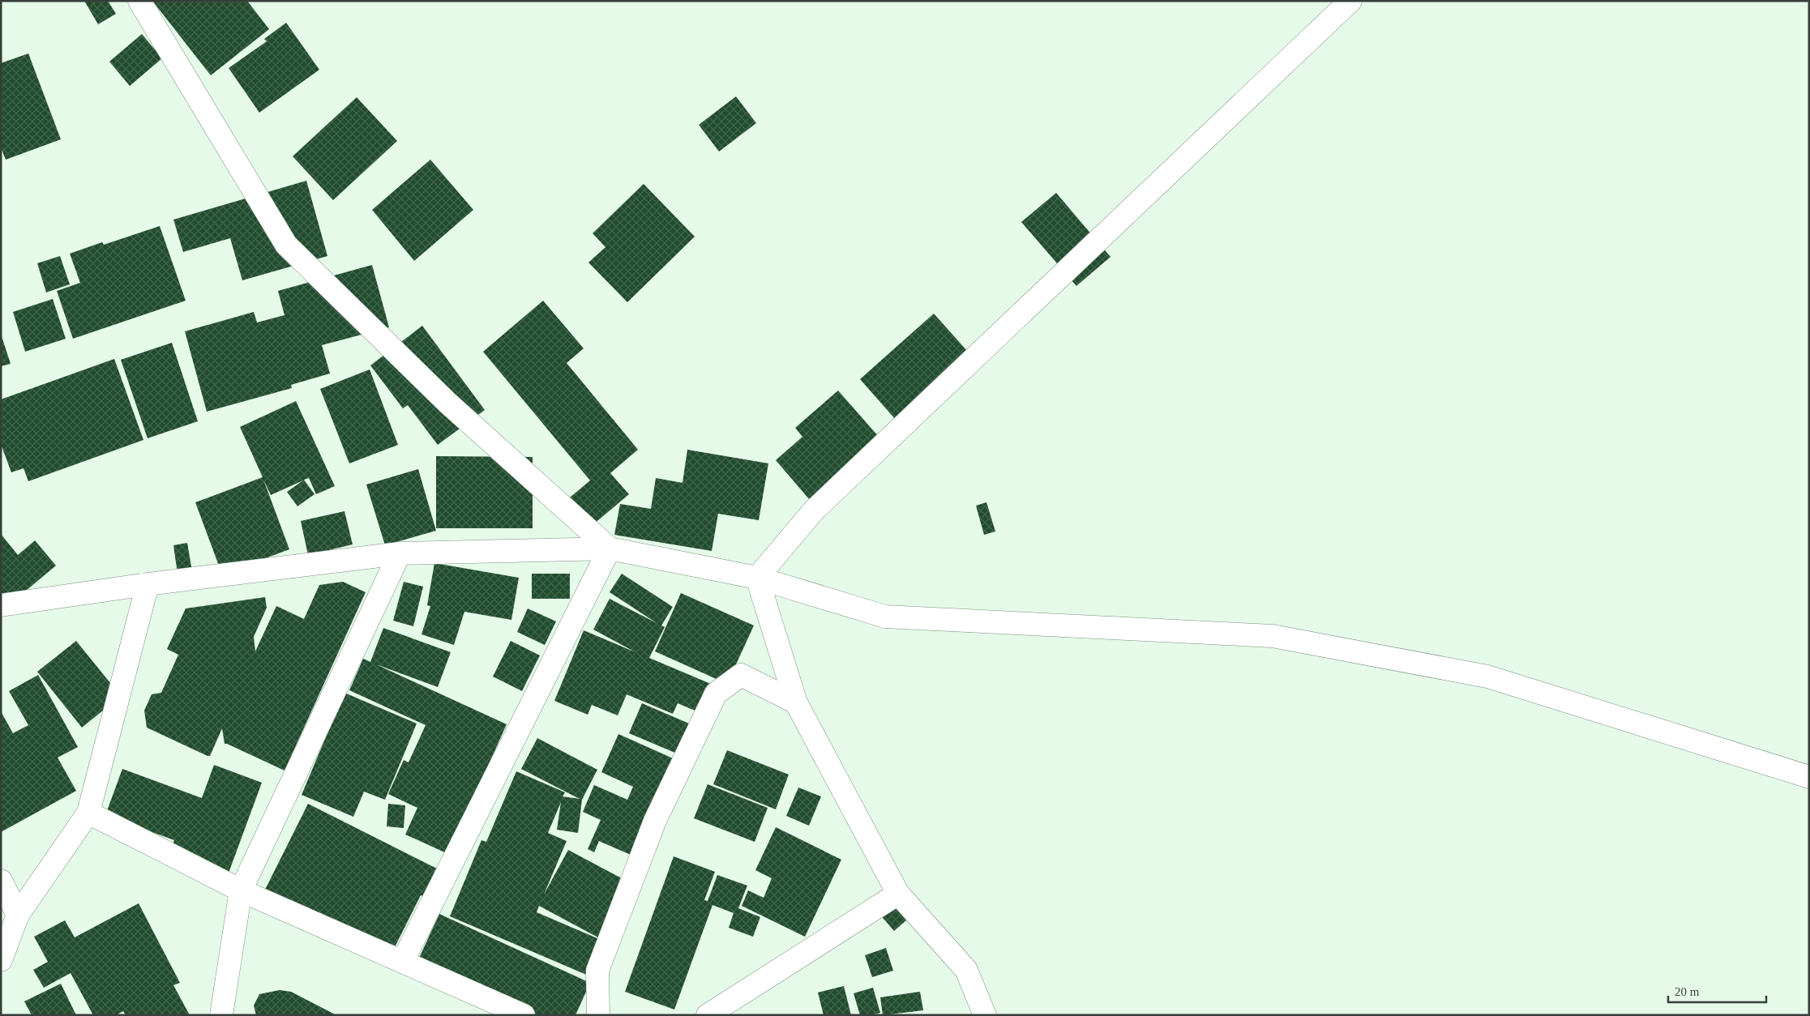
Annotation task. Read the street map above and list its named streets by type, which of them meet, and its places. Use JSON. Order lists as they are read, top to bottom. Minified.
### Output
{"scale_bar":"20 m"}
